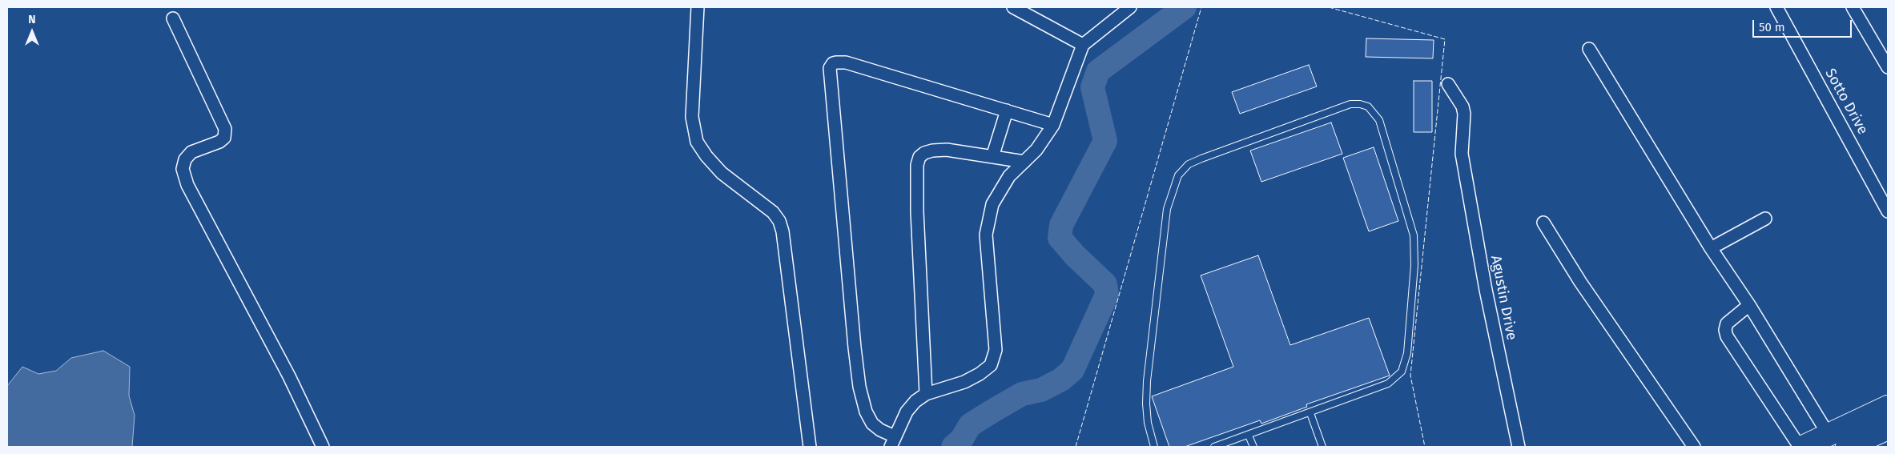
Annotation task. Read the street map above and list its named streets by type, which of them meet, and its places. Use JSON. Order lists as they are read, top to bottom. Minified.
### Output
{"streets":{"street":["Sotto Drive","Agustin Drive"]},"scale_bar":"50 m","north":"top"}
